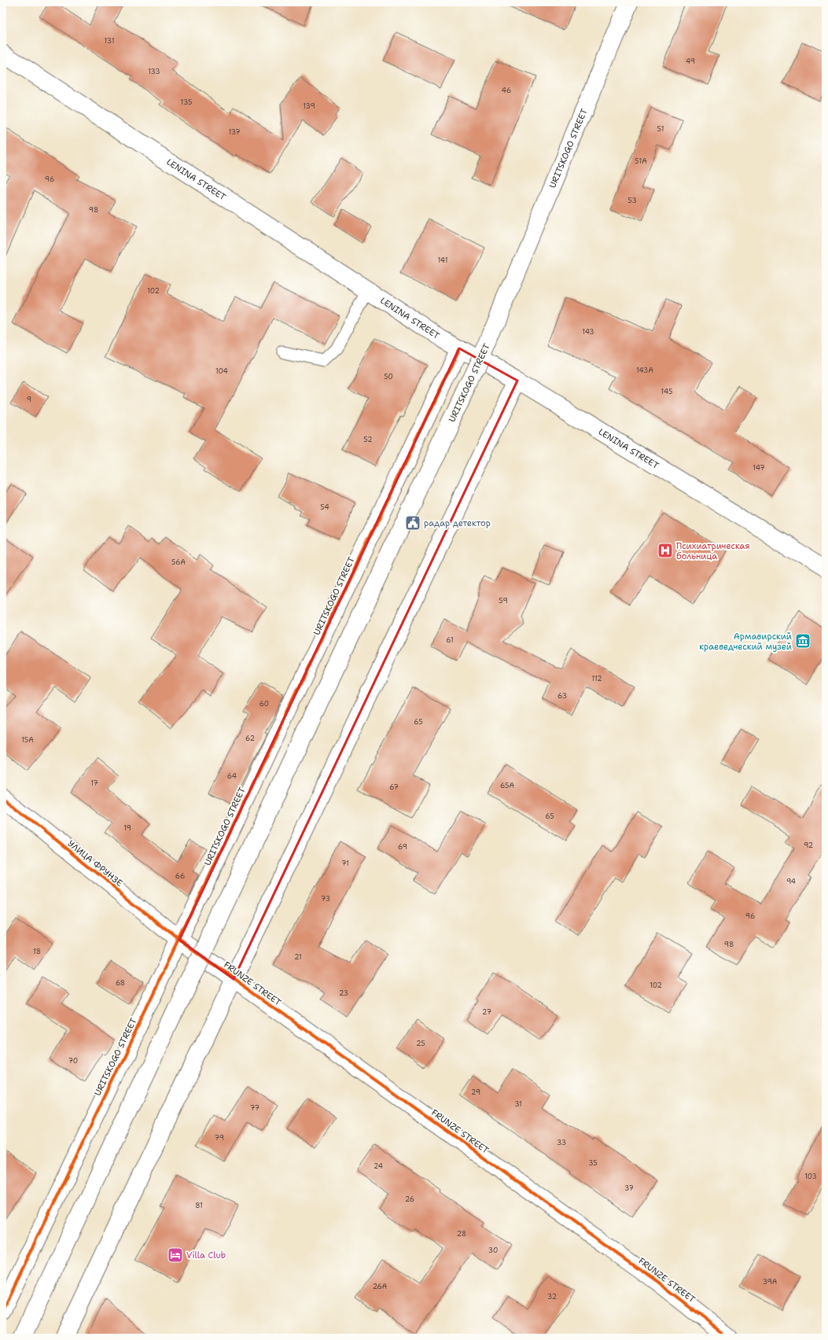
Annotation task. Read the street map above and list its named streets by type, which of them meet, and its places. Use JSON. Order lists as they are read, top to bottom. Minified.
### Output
{"streets":{"street":["URITSKOGO STREET","LENINA STREET","УЛИЦА ФРУНЗЕ","FRUNZE STREET"]},"crossings":[["URITSKOGO STREET","LENINA STREET"],["URITSKOGO STREET","УЛИЦА ФРУНЗЕ"],["URITSKOGO STREET","FRUNZE STREET"],["УЛИЦА ФРУНЗЕ","FRUNZE STREET"]],"places":{"public building":["радар детектор"],"hospital":["Психиатрическая больница"],"museum":["Армавирский краеведческий музей"],"hotel":["Villa Club"]},"house_numbers":["131","49","133","46","135","139","51","137","51А","96","53","98","141","102","143","143А","104","50","145","9","52","147","54","56А","59","61","112","63","60","65","62","15А","64","17","65А","67","65","19","92","69","71","66","94","73","96","98","18","21","68","102","23","27","25","70","29","31","77","79","33","35","24","103","37","26","81","28","30","39А","26А","32"]}
